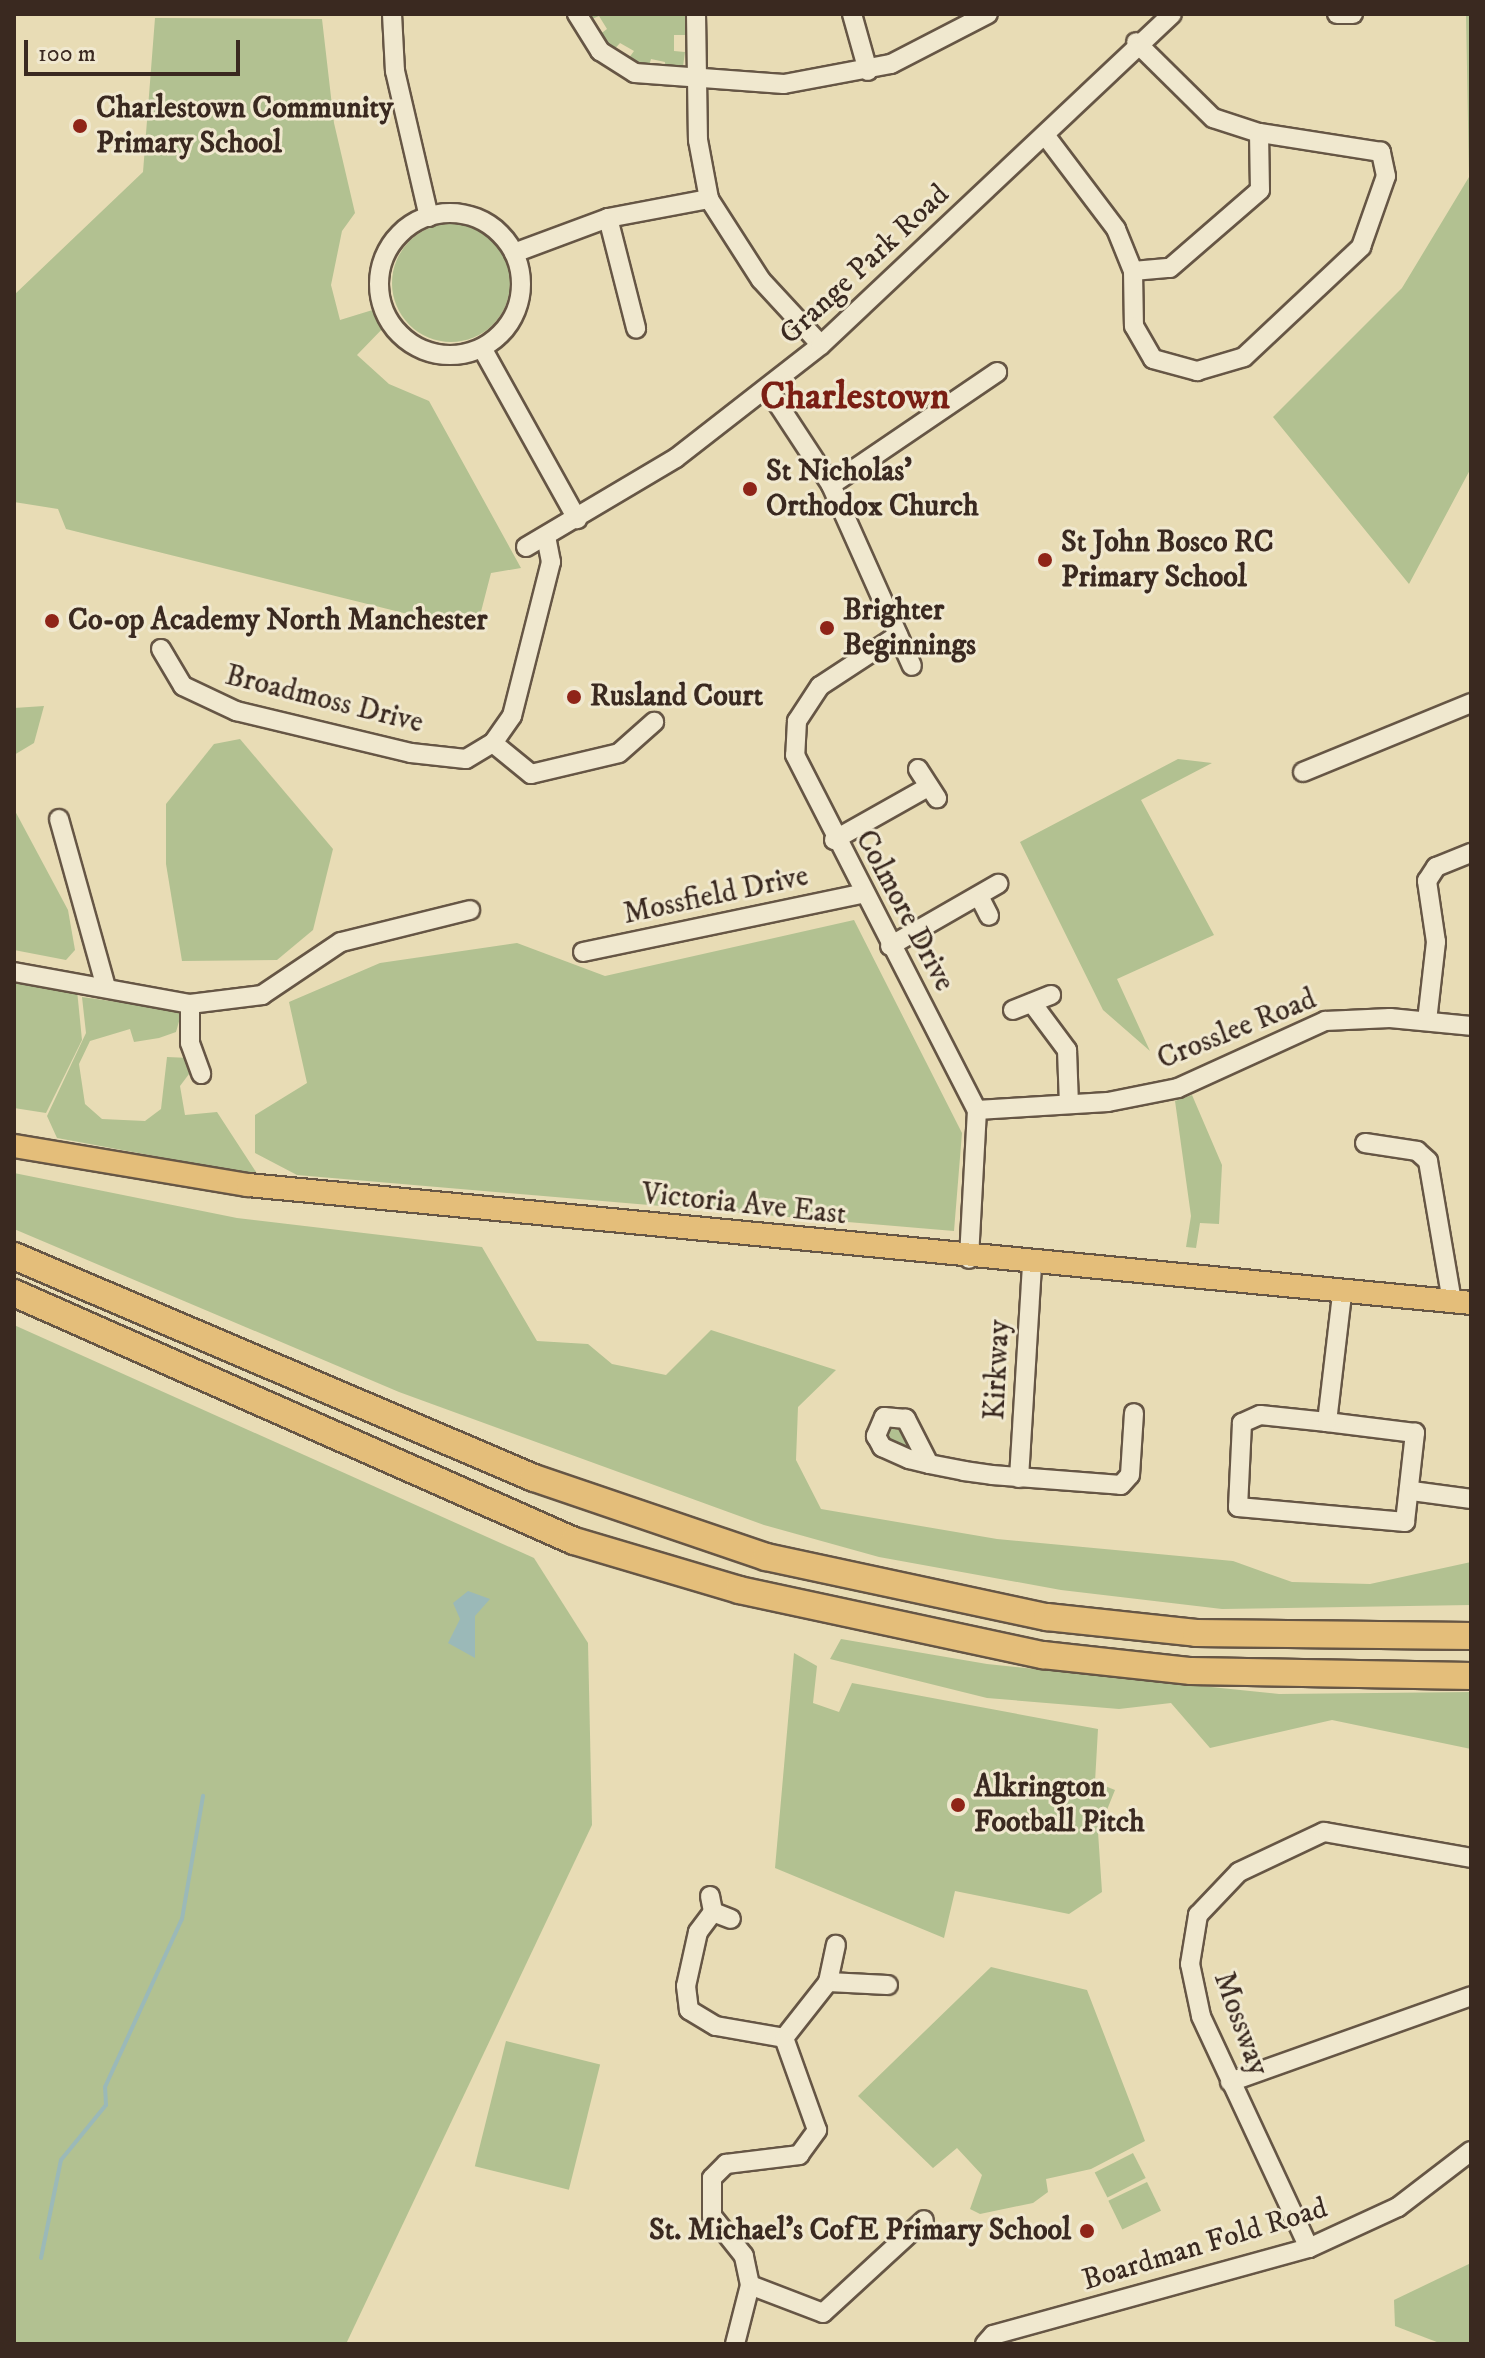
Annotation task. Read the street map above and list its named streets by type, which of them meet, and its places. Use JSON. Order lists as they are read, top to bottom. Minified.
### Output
{"streets":{"main road":["Victoria Ave East"],"street":["Grange Park Road","Broadmoss Drive","Mossfield Drive","Colmore Drive","Crosslee Road","Kirkway","Mossway","Boardman Fold Road"]},"crossings":[["Mossfield Drive","Colmore Drive"],["Colmore Drive","Crosslee Road"],["Victoria Ave East","Kirkway"],["Mossway","Boardman Fold Road"]],"districts":["Charlestown"],"places":["Charlestown Community Primary School","St Nicholas' Orthodox Church","St John Bosco RC Primary School","Co-op Academy North Manchester","Brighter Beginnings","Rusland Court","Alkrington Football Pitch","St. Michael's CofE Primary School"],"scale_bar":"100 m"}
